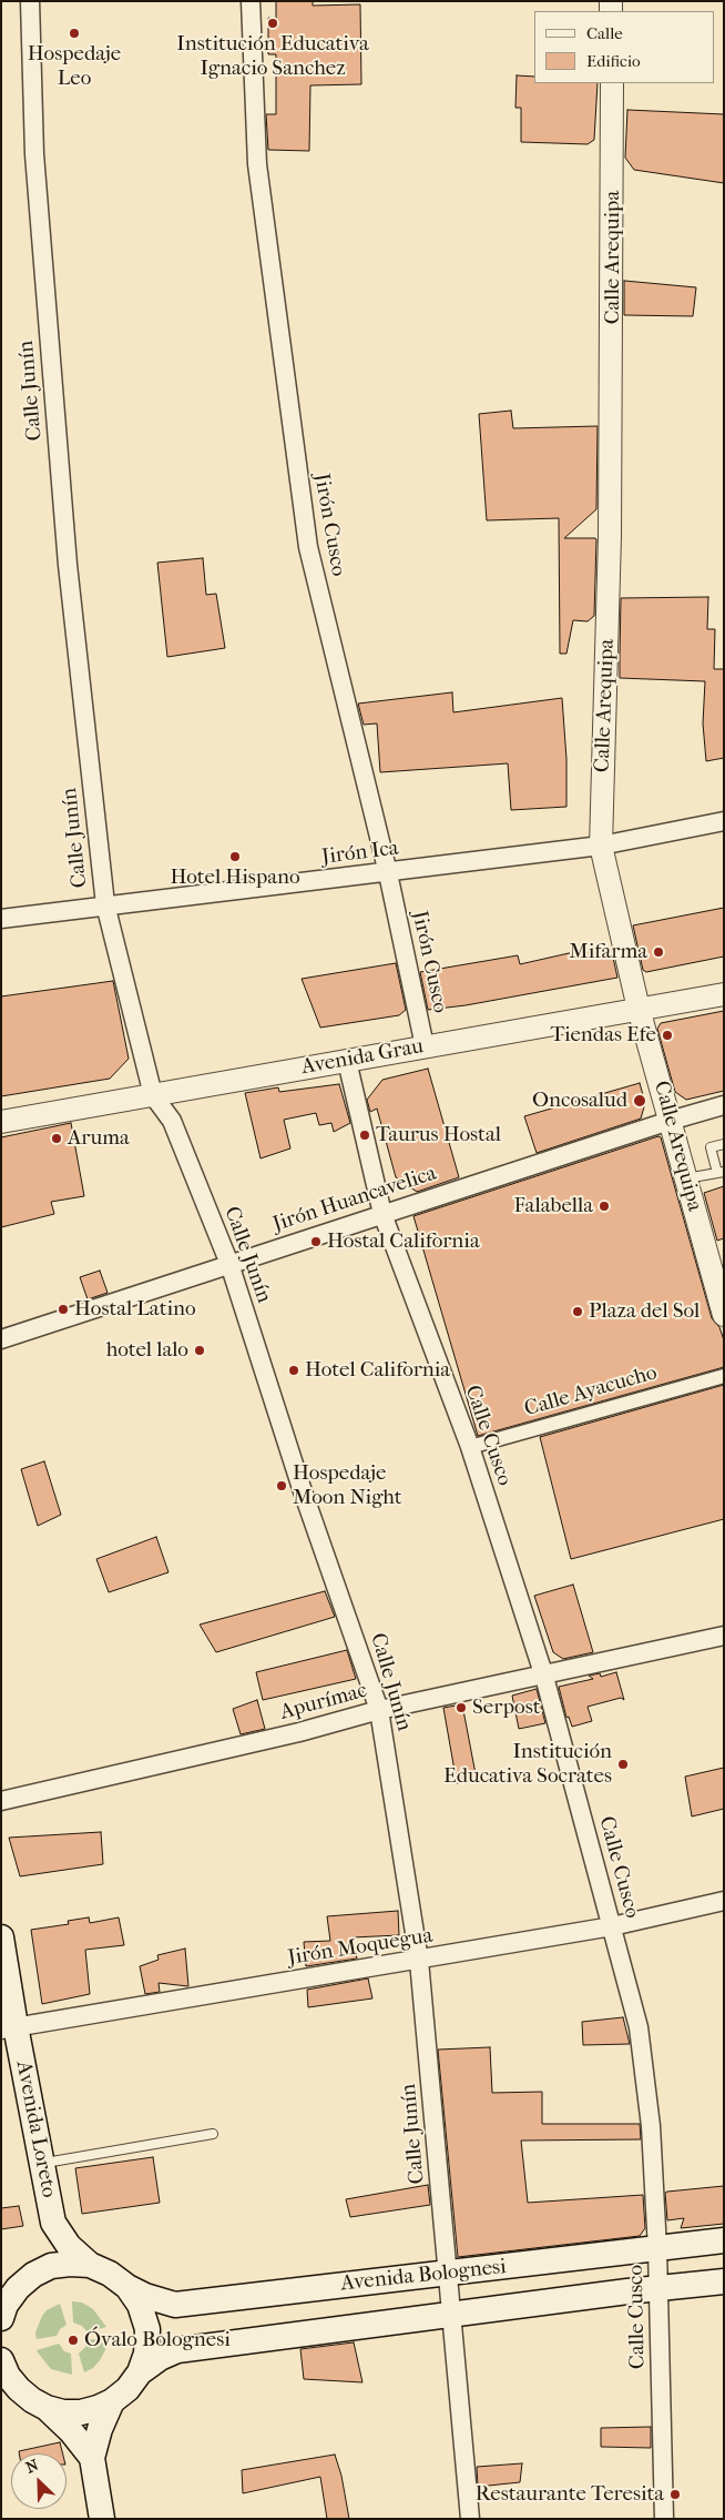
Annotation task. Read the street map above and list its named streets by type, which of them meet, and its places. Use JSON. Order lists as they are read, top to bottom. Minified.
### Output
{"streets":{"main road":["Avenida Loreto","Avenida Bolognesi"],"street":["Calle Arequipa","Calle Junín","Jirón Cusco","Jirón Ica","Avenida Grau","Jirón Huancavelica","Calle Ayacucho","Calle Cusco","Apurímac","Jirón Moquegua"]},"crossings":[["Calle Arequipa","Jirón Ica"],["Calle Arequipa","Avenida Grau"],["Calle Arequipa","Jirón Huancavelica"],["Calle Junín","Jirón Ica"],["Calle Junín","Avenida Grau"],["Calle Junín","Jirón Huancavelica"],["Calle Junín","Apurímac"],["Calle Junín","Jirón Moquegua"],["Calle Junín","Avenida Bolognesi"],["Jirón Cusco","Jirón Ica"],["Jirón Cusco","Avenida Grau"],["Avenida Grau","Calle Cusco"],["Jirón Huancavelica","Calle Cusco"],["Calle Ayacucho","Calle Cusco"],["Calle Cusco","Apurímac"],["Calle Cusco","Jirón Moquegua"],["Calle Cusco","Avenida Bolognesi"],["Jirón Moquegua","Avenida Loreto"]],"places":["Institución Educativa Ignacio Sanchez","Hospedaje Leo","Hotel Hispano","Mifarma","Tiendas Efe","Oncosalud","Taurus Hostal","Aruma","Falabella","Hostal California","Hostal Latino","Plaza del Sol","hotel lalo","Hotel California","Hospedaje Moon Night","Serpost","Institución Educativa Socrates","Óvalo Bolognesi","Restaurante Teresita"],"legend":["Calle","Edificio"],"north":"top left"}
